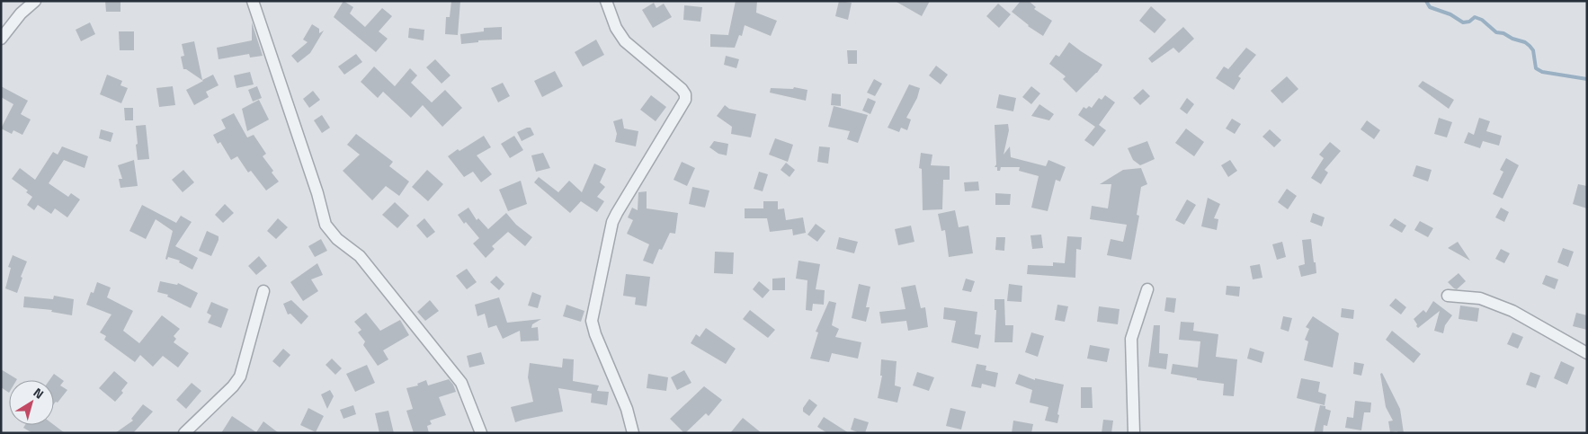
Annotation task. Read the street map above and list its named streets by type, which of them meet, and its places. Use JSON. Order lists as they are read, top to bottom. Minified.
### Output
{"north":"top right"}
